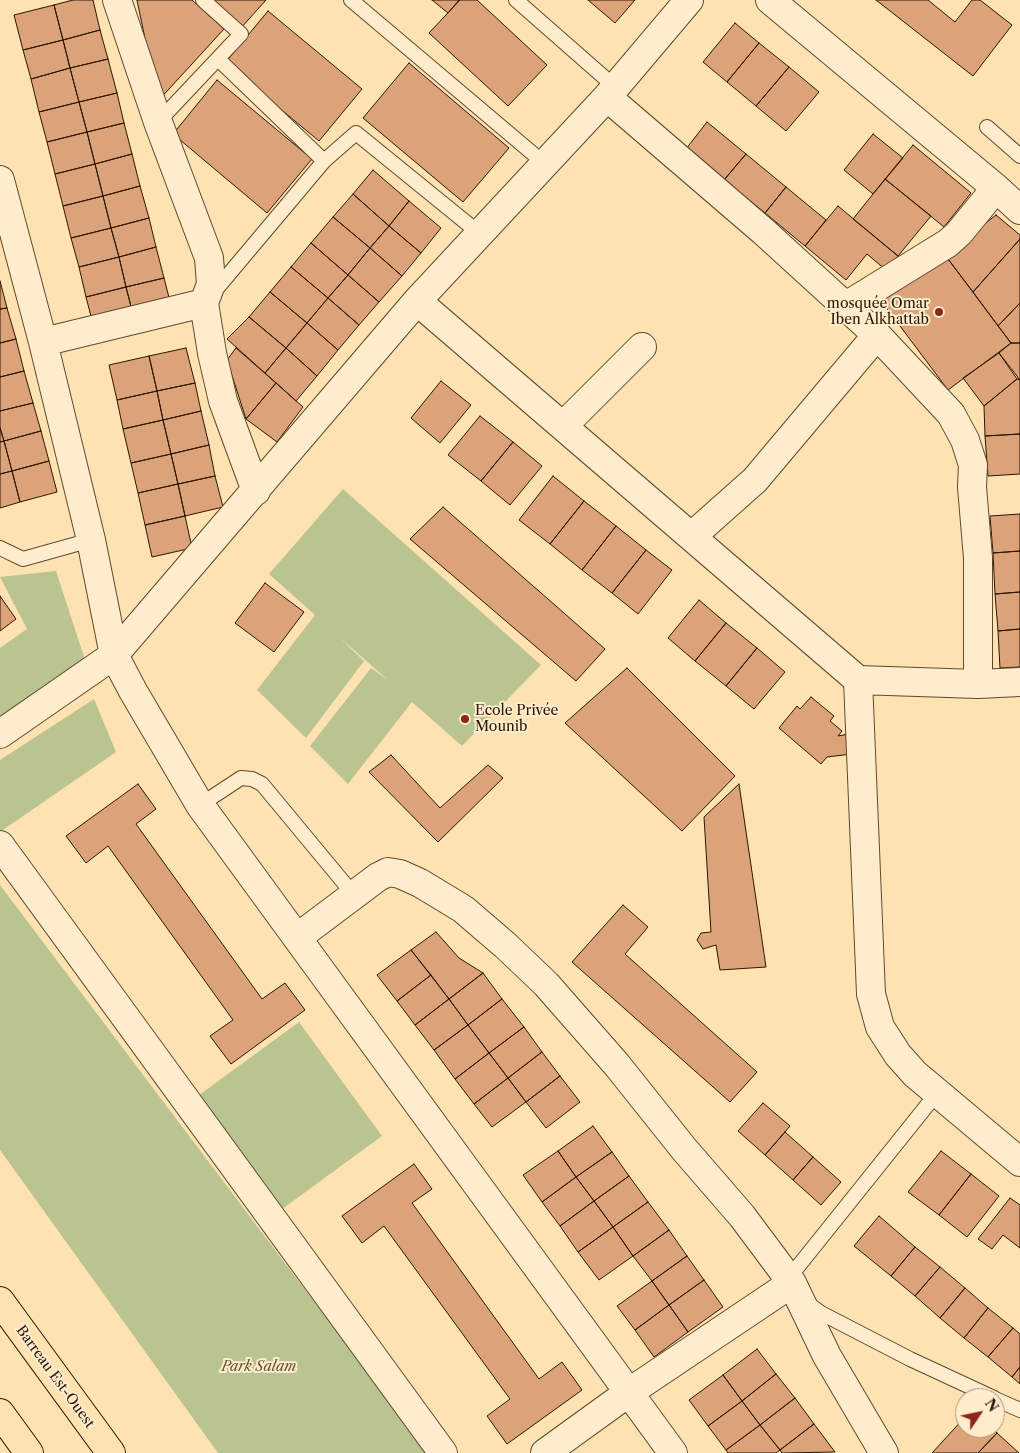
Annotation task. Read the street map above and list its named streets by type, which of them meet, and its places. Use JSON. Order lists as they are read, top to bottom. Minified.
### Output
{"streets":{"main road":["Barreau Est-Ouest"]},"parks":["Park Salam"],"places":["mosquée Omar Iben Alkhattab","Ecole Privée Mounib"],"north":"top right"}
